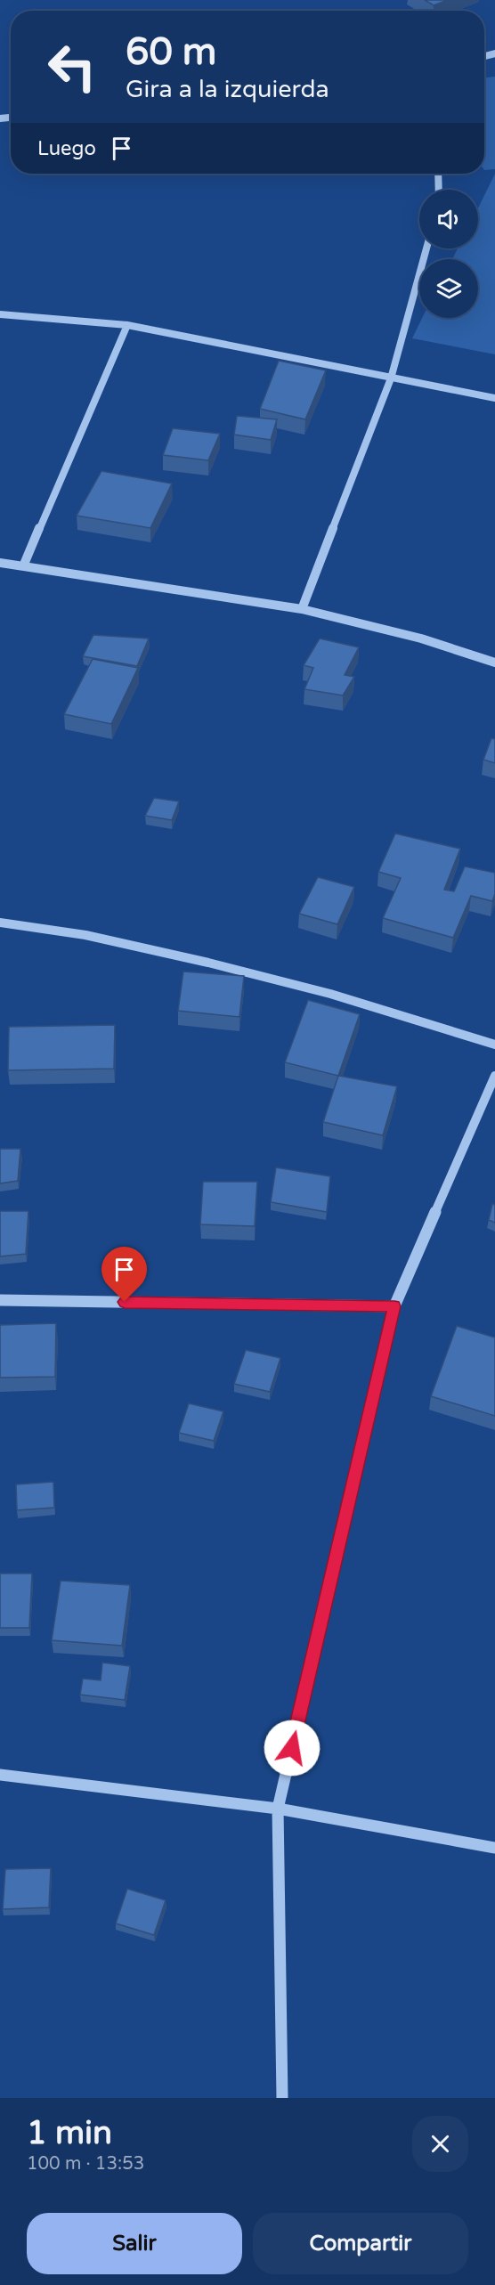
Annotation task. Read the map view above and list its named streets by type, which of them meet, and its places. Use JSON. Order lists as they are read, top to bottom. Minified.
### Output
{"page":{"turn":["60 m","Gira a la izquierda"],"then":"Luego","heading":["1 min","100 m · 13:53"],"buttons":["Salir","Compartir"]}}
